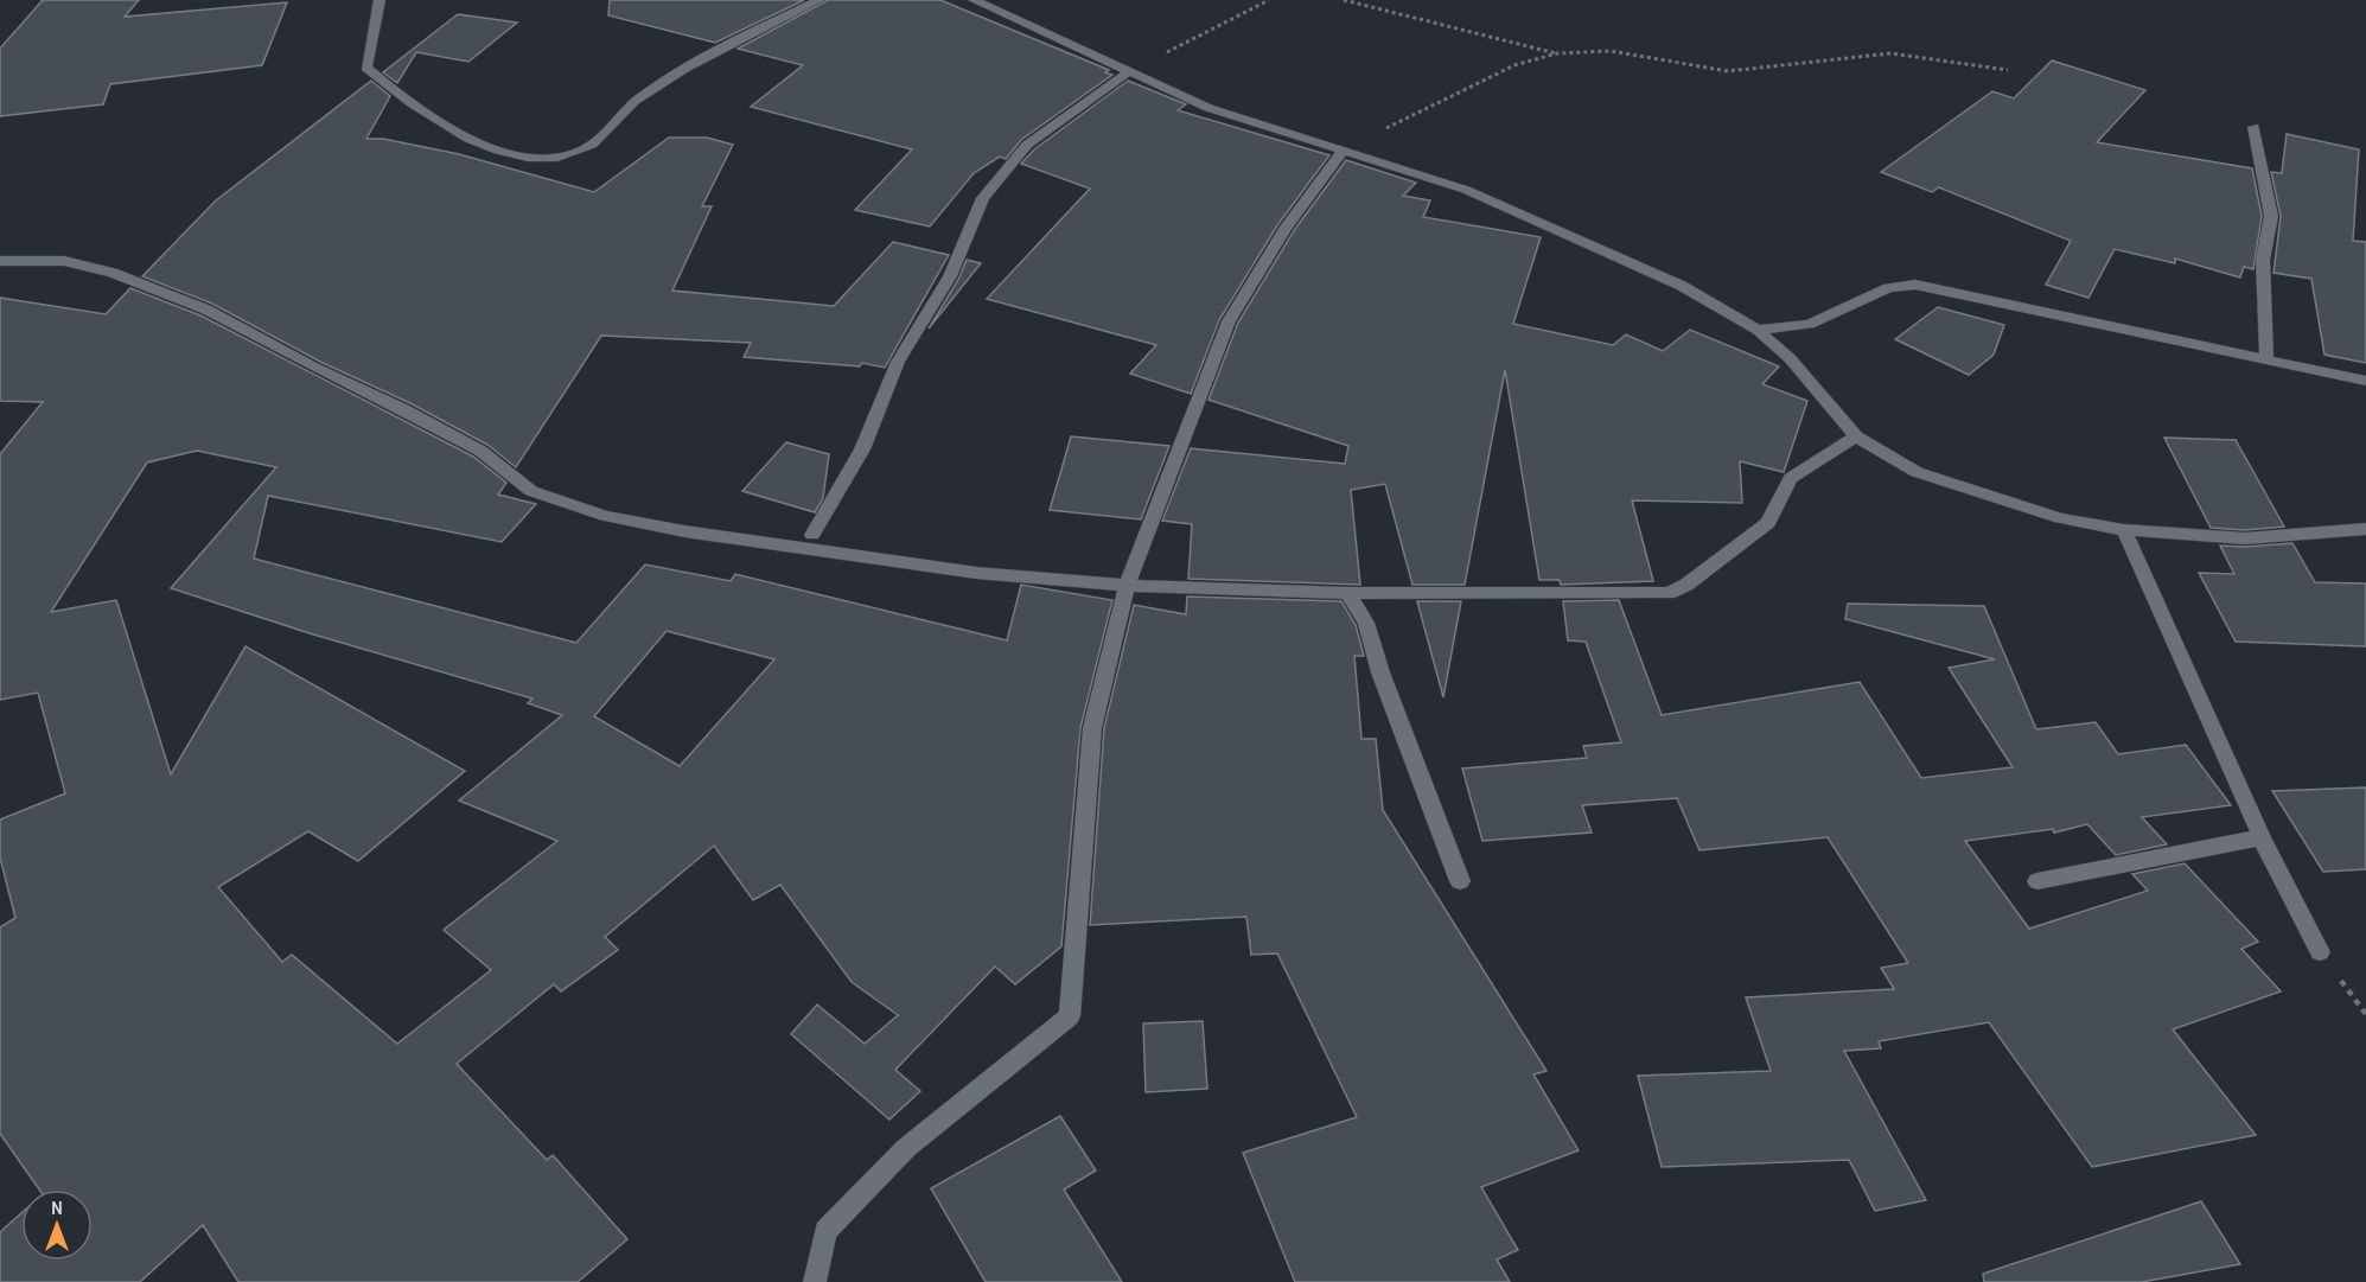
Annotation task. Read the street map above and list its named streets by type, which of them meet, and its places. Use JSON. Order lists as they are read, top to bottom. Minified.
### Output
{"north":"top"}
